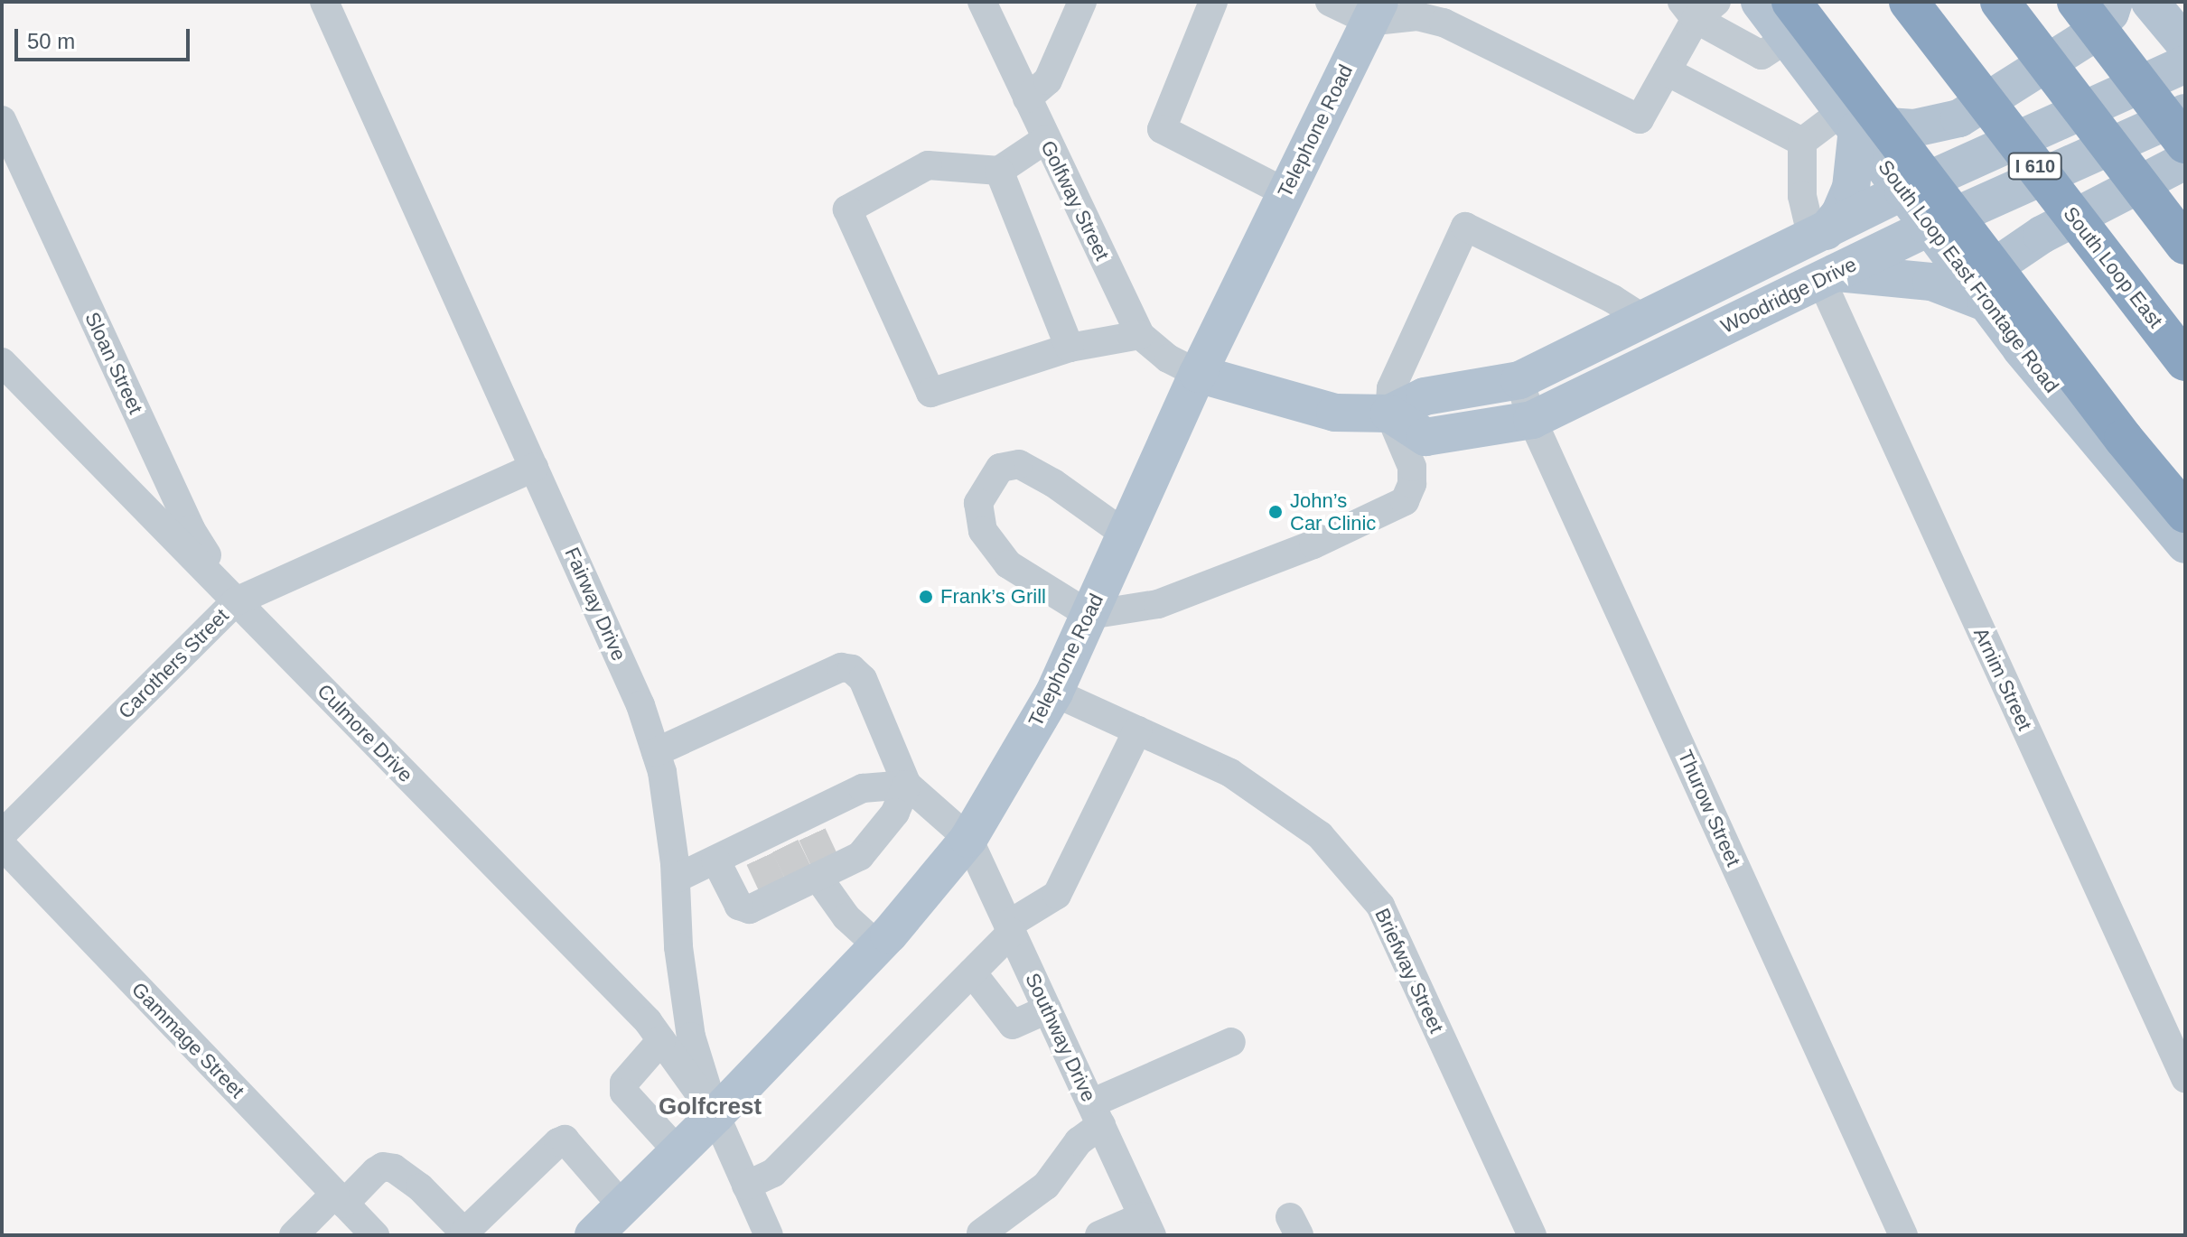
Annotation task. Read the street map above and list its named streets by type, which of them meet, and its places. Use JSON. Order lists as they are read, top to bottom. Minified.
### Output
{"streets":{"highway":["I 610","South Loop East"],"main road":["Telephone Road","South Loop East Frontage Road","Woodridge Drive"],"street":["Golfway Street","Sloan Street","Fairway Drive","Carothers Street","Arnim Street","Culmore Drive","Thurow Street","Briefway Street","Southway Drive","Gammage Street"]},"crossings":[["Telephone Road","Golfway Street"],["Telephone Road","Woodridge Drive"],["Telephone Road","Fairway Drive"],["Telephone Road","Culmore Drive"],["Telephone Road","Briefway Street"],["Telephone Road","Southway Drive"],["Golfway Street","Woodridge Drive"],["South Loop East Frontage Road","Woodridge Drive"],["Woodridge Drive","Arnim Street"],["Woodridge Drive","Thurow Street"],["Sloan Street","Carothers Street"],["Sloan Street","Culmore Drive"],["Fairway Drive","Carothers Street"],["Fairway Drive","Culmore Drive"],["Carothers Street","Culmore Drive"]],"districts":["Golfcrest"],"places":["John’s Car Clinic","Frank’s Grill"],"scale_bar":"50 m"}
